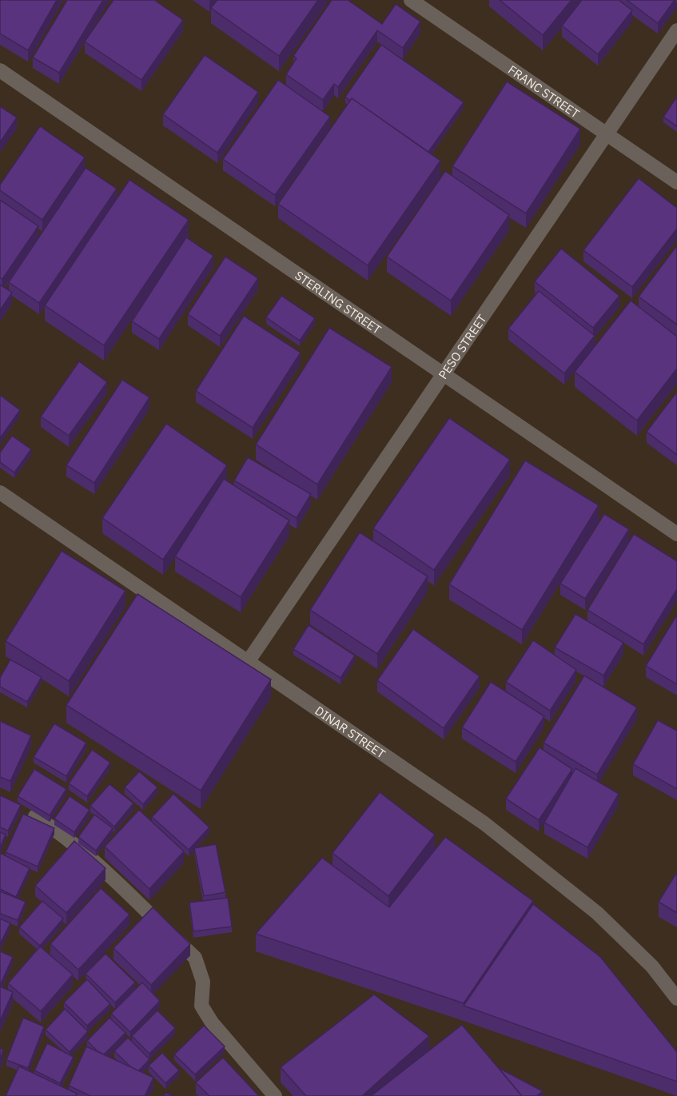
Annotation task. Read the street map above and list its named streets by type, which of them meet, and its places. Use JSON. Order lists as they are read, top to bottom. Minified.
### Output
{"streets":{"street":["FRANC STREET","STERLING STREET","PESO STREET","DINAR STREET"]},"crossings":[["FRANC STREET","PESO STREET"],["STERLING STREET","PESO STREET"],["PESO STREET","DINAR STREET"]]}
